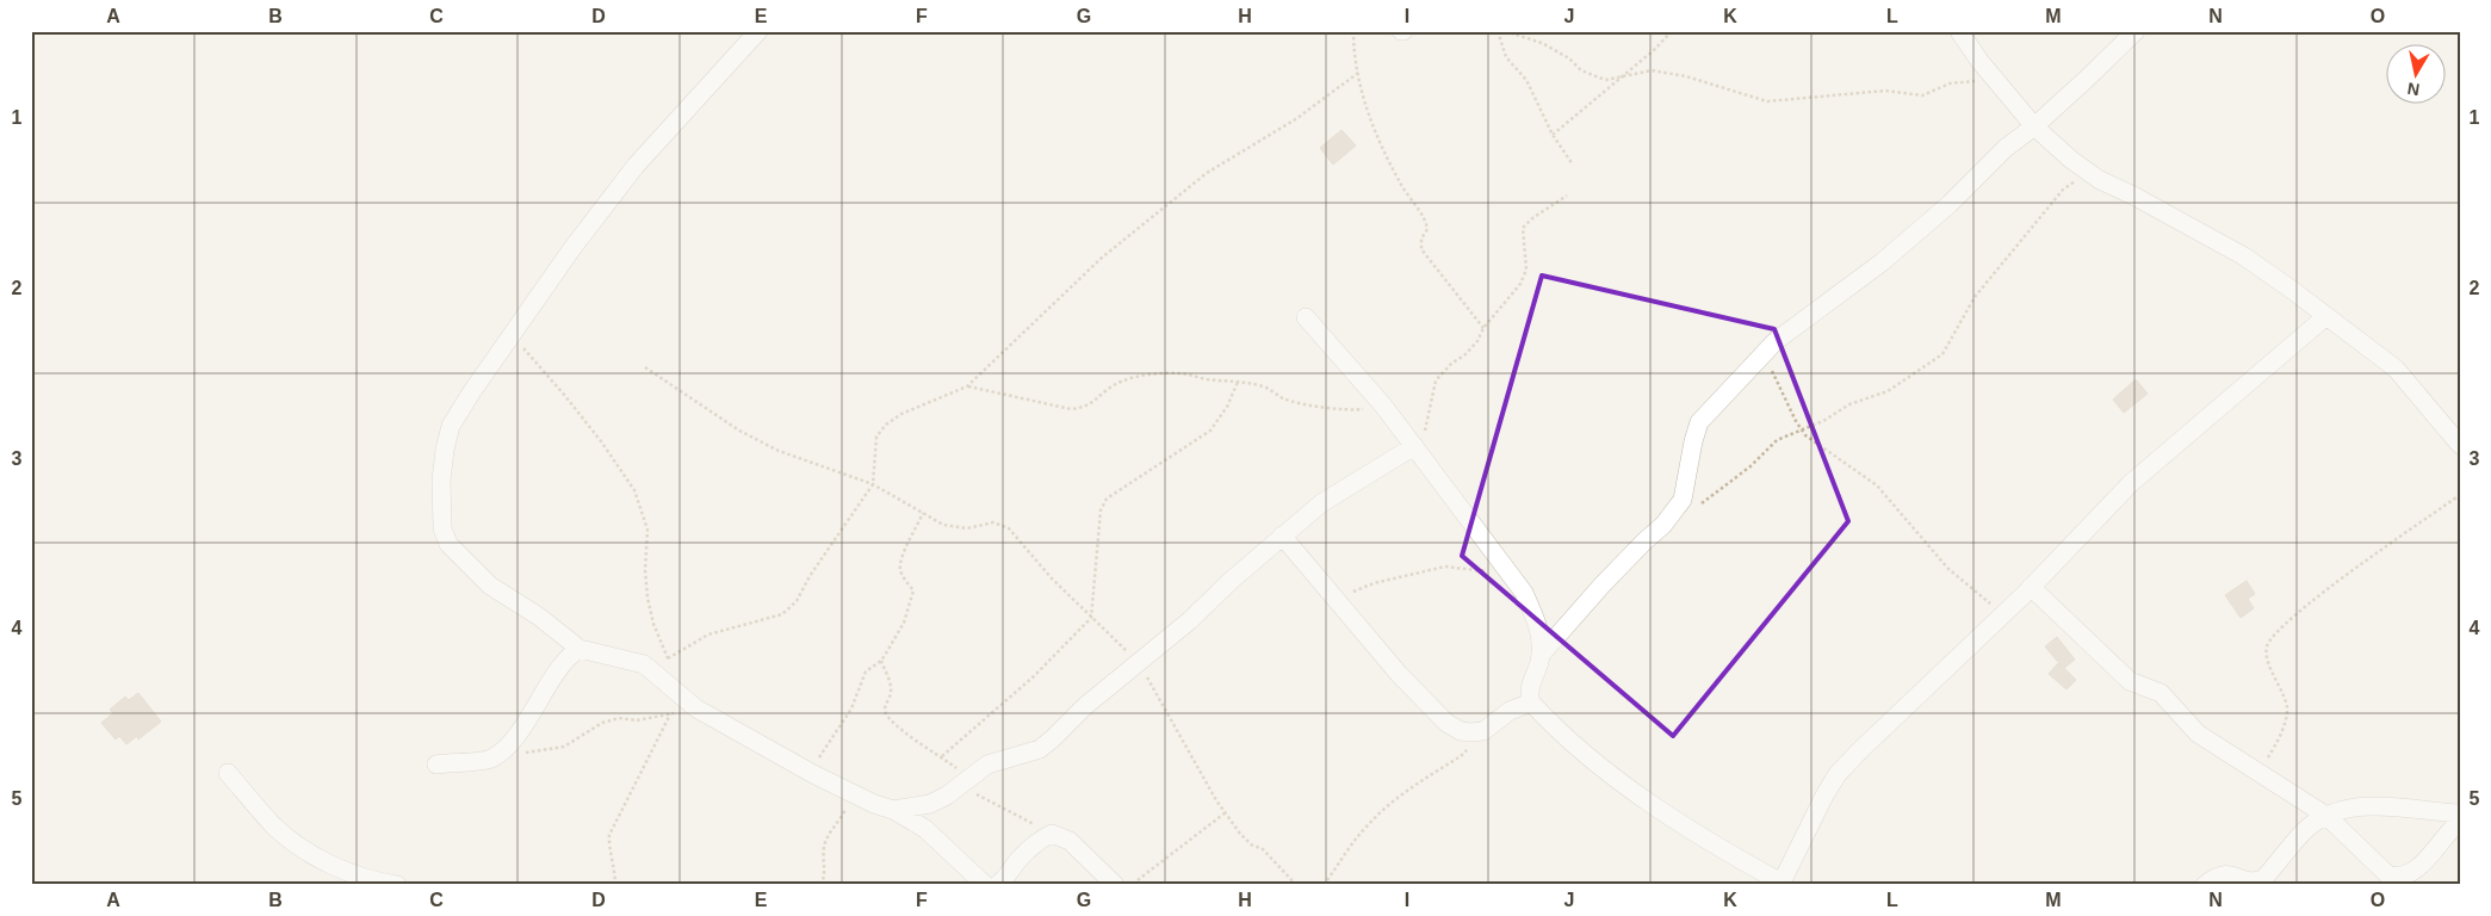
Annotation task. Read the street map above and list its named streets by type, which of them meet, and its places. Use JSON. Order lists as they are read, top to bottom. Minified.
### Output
{"north":"bottom","grid":{"columns":["A","B","C","D","E","F","G","H","I","J","K","L","M","N","O"],"rows":["1","2","3","4","5"]}}
